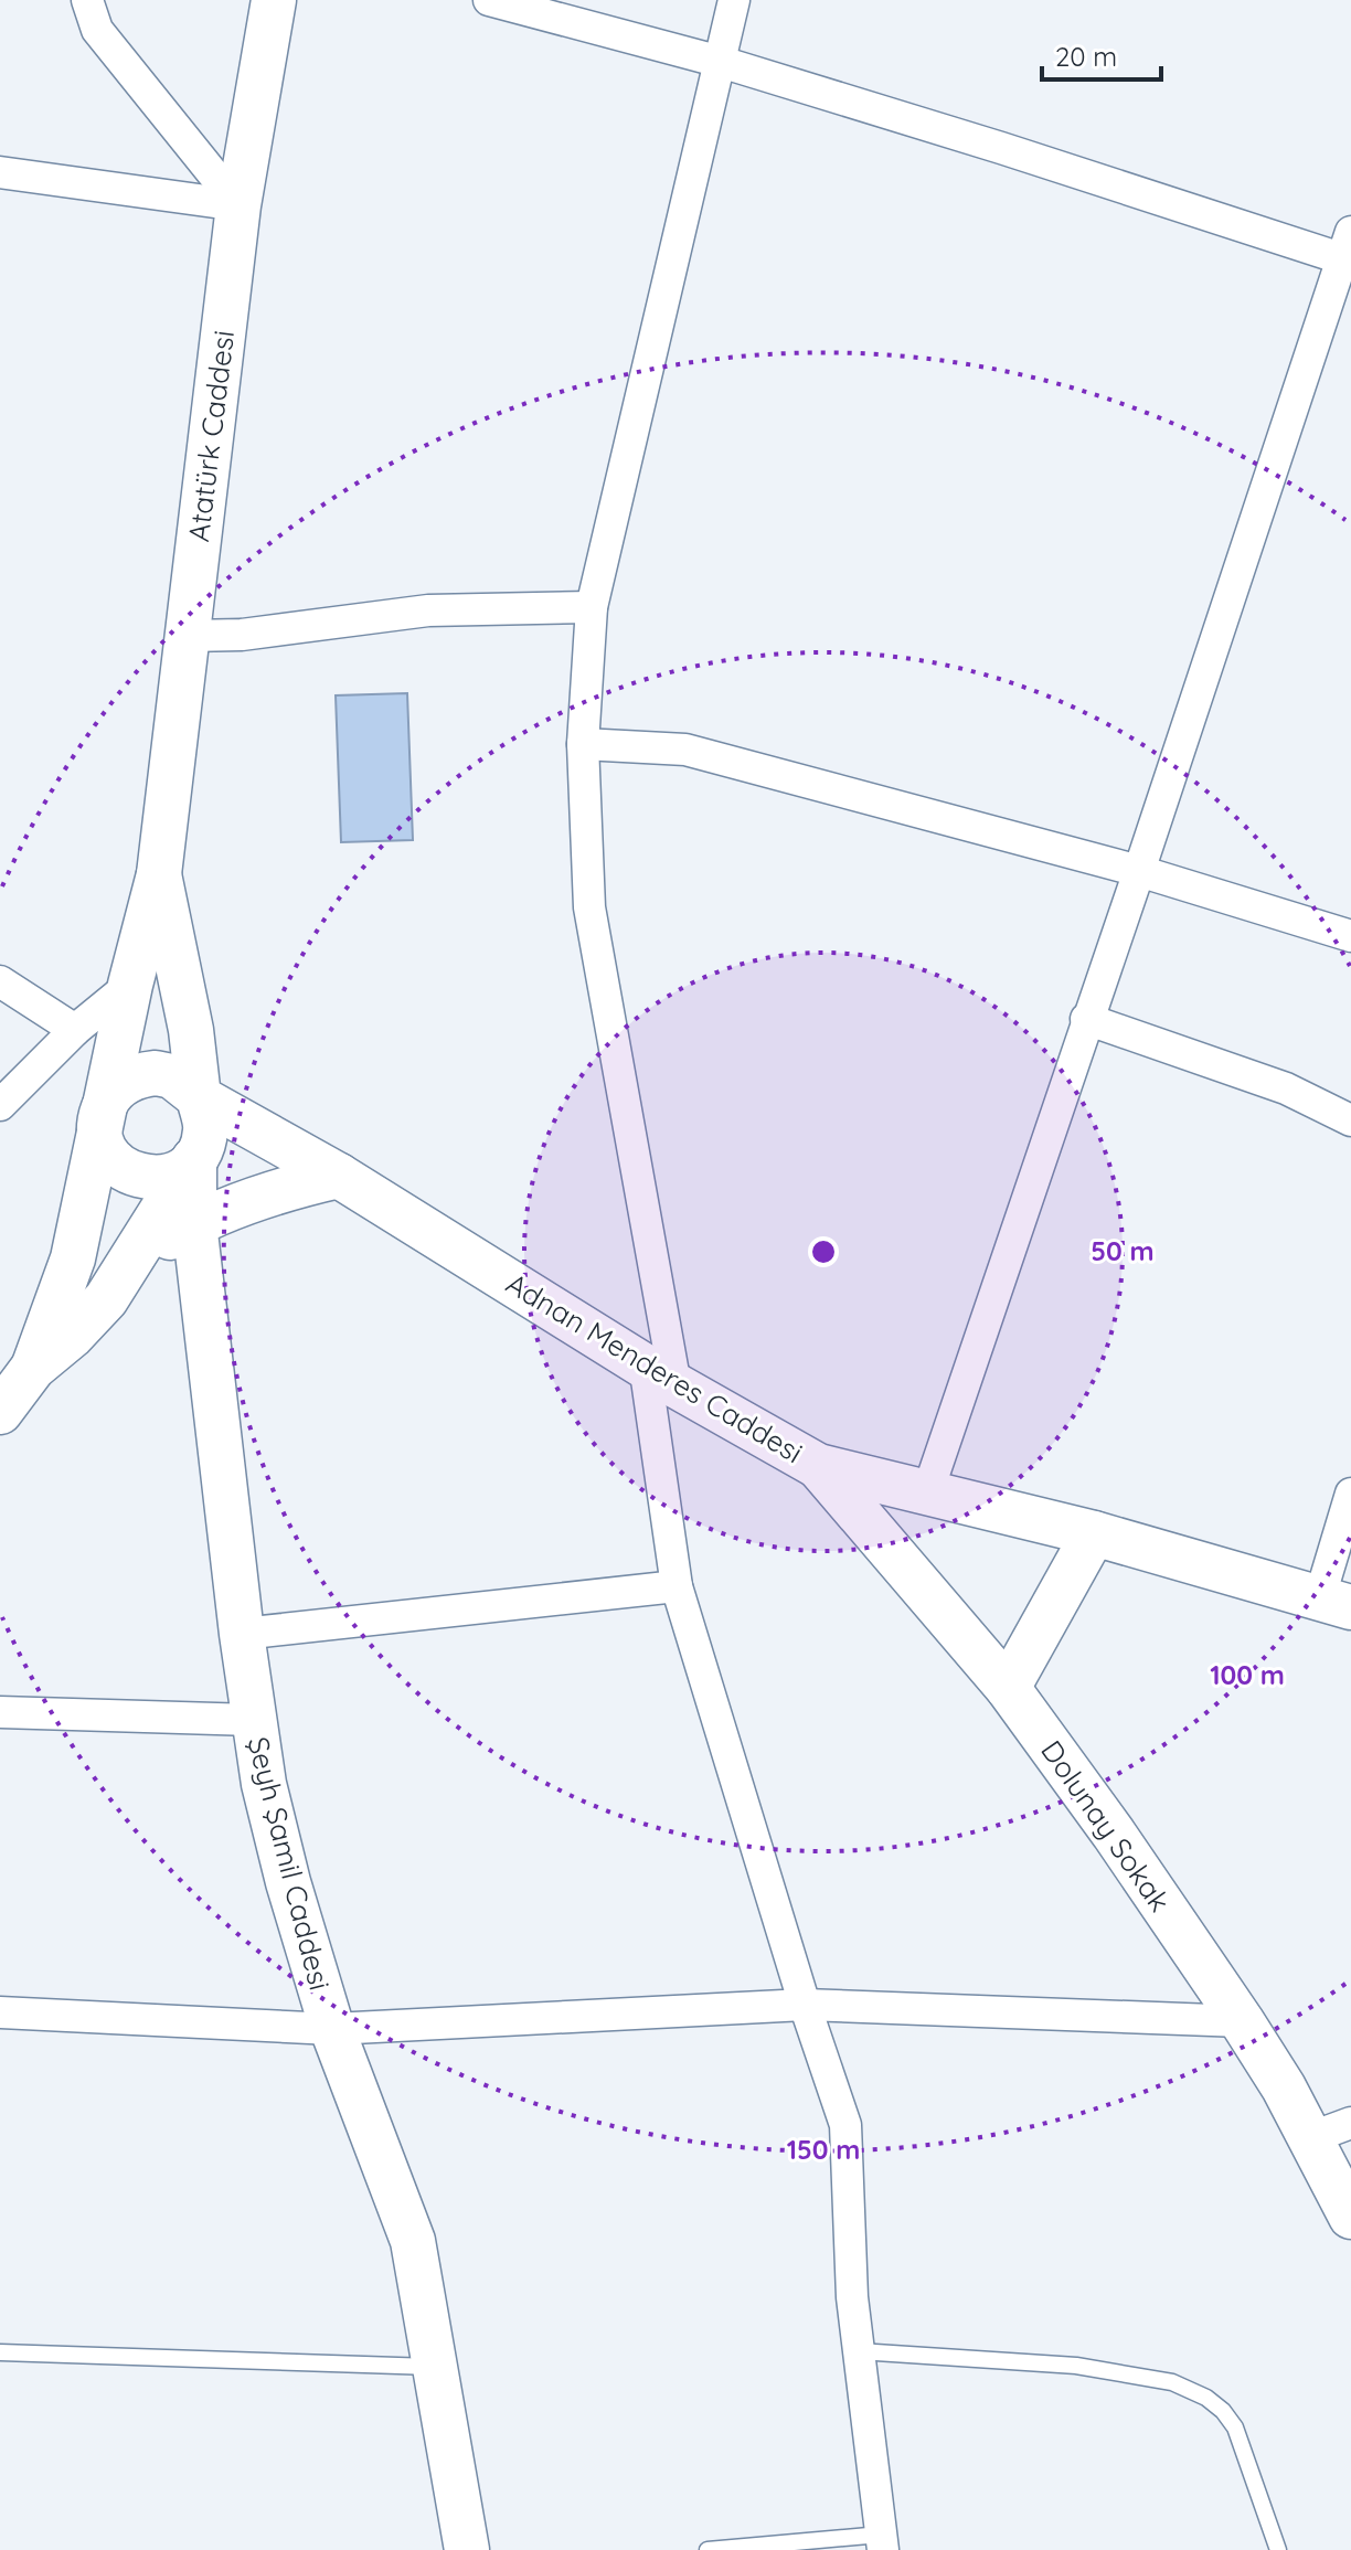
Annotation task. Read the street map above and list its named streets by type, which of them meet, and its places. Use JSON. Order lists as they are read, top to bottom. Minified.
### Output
{"streets":{"street":["Atatürk Caddesi","Adnan Menderes Caddesi","Dolunay Sokak","Şeyh Şamil Caddesi"]},"crossings":[["Adnan Menderes Caddesi","Dolunay Sokak"]],"scale_bar":"20 m","rings":["50 m","100 m","150 m"]}
